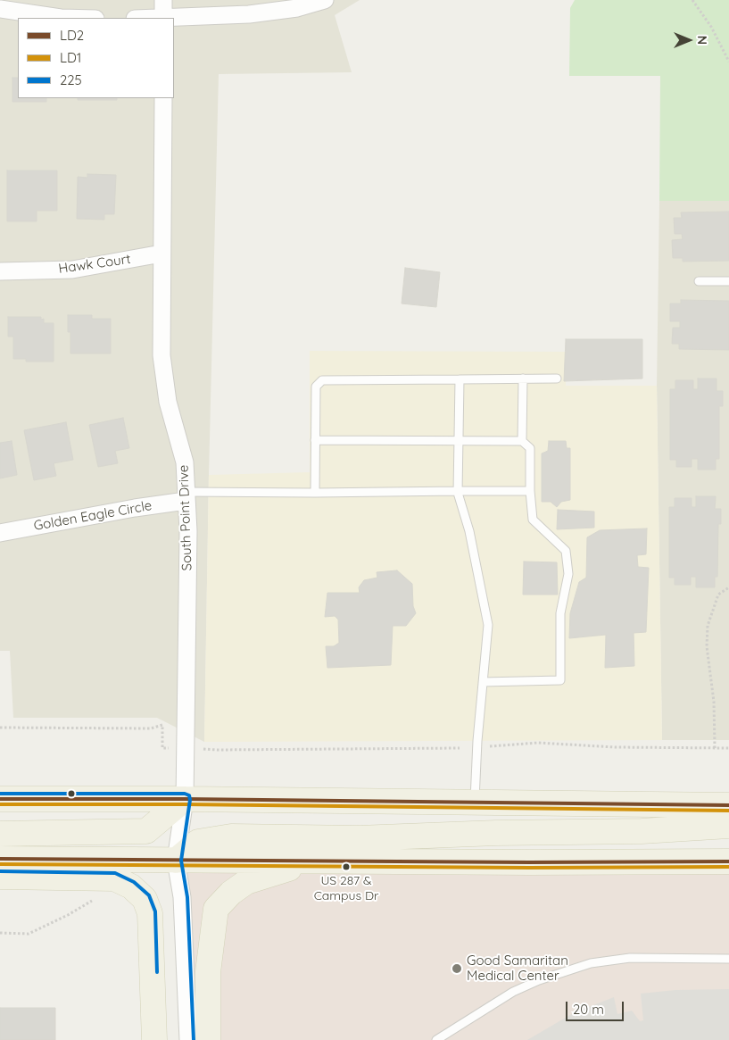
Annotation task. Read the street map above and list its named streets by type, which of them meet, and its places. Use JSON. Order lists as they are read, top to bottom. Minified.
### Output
{"streets":{"street":["Hawk Court","Golden Eagle Circle","South Point Drive"]},"crossings":[["Hawk Court","South Point Drive"],["Golden Eagle Circle","South Point Drive"]],"places":["US 287 & Campus Dr","Good Samaritan Medical Center"],"lines":["transit line 225","transit line LD2","transit line LD1"],"legend":["LD2","LD1","225"],"scale_bar":"20 m","north":"right"}
